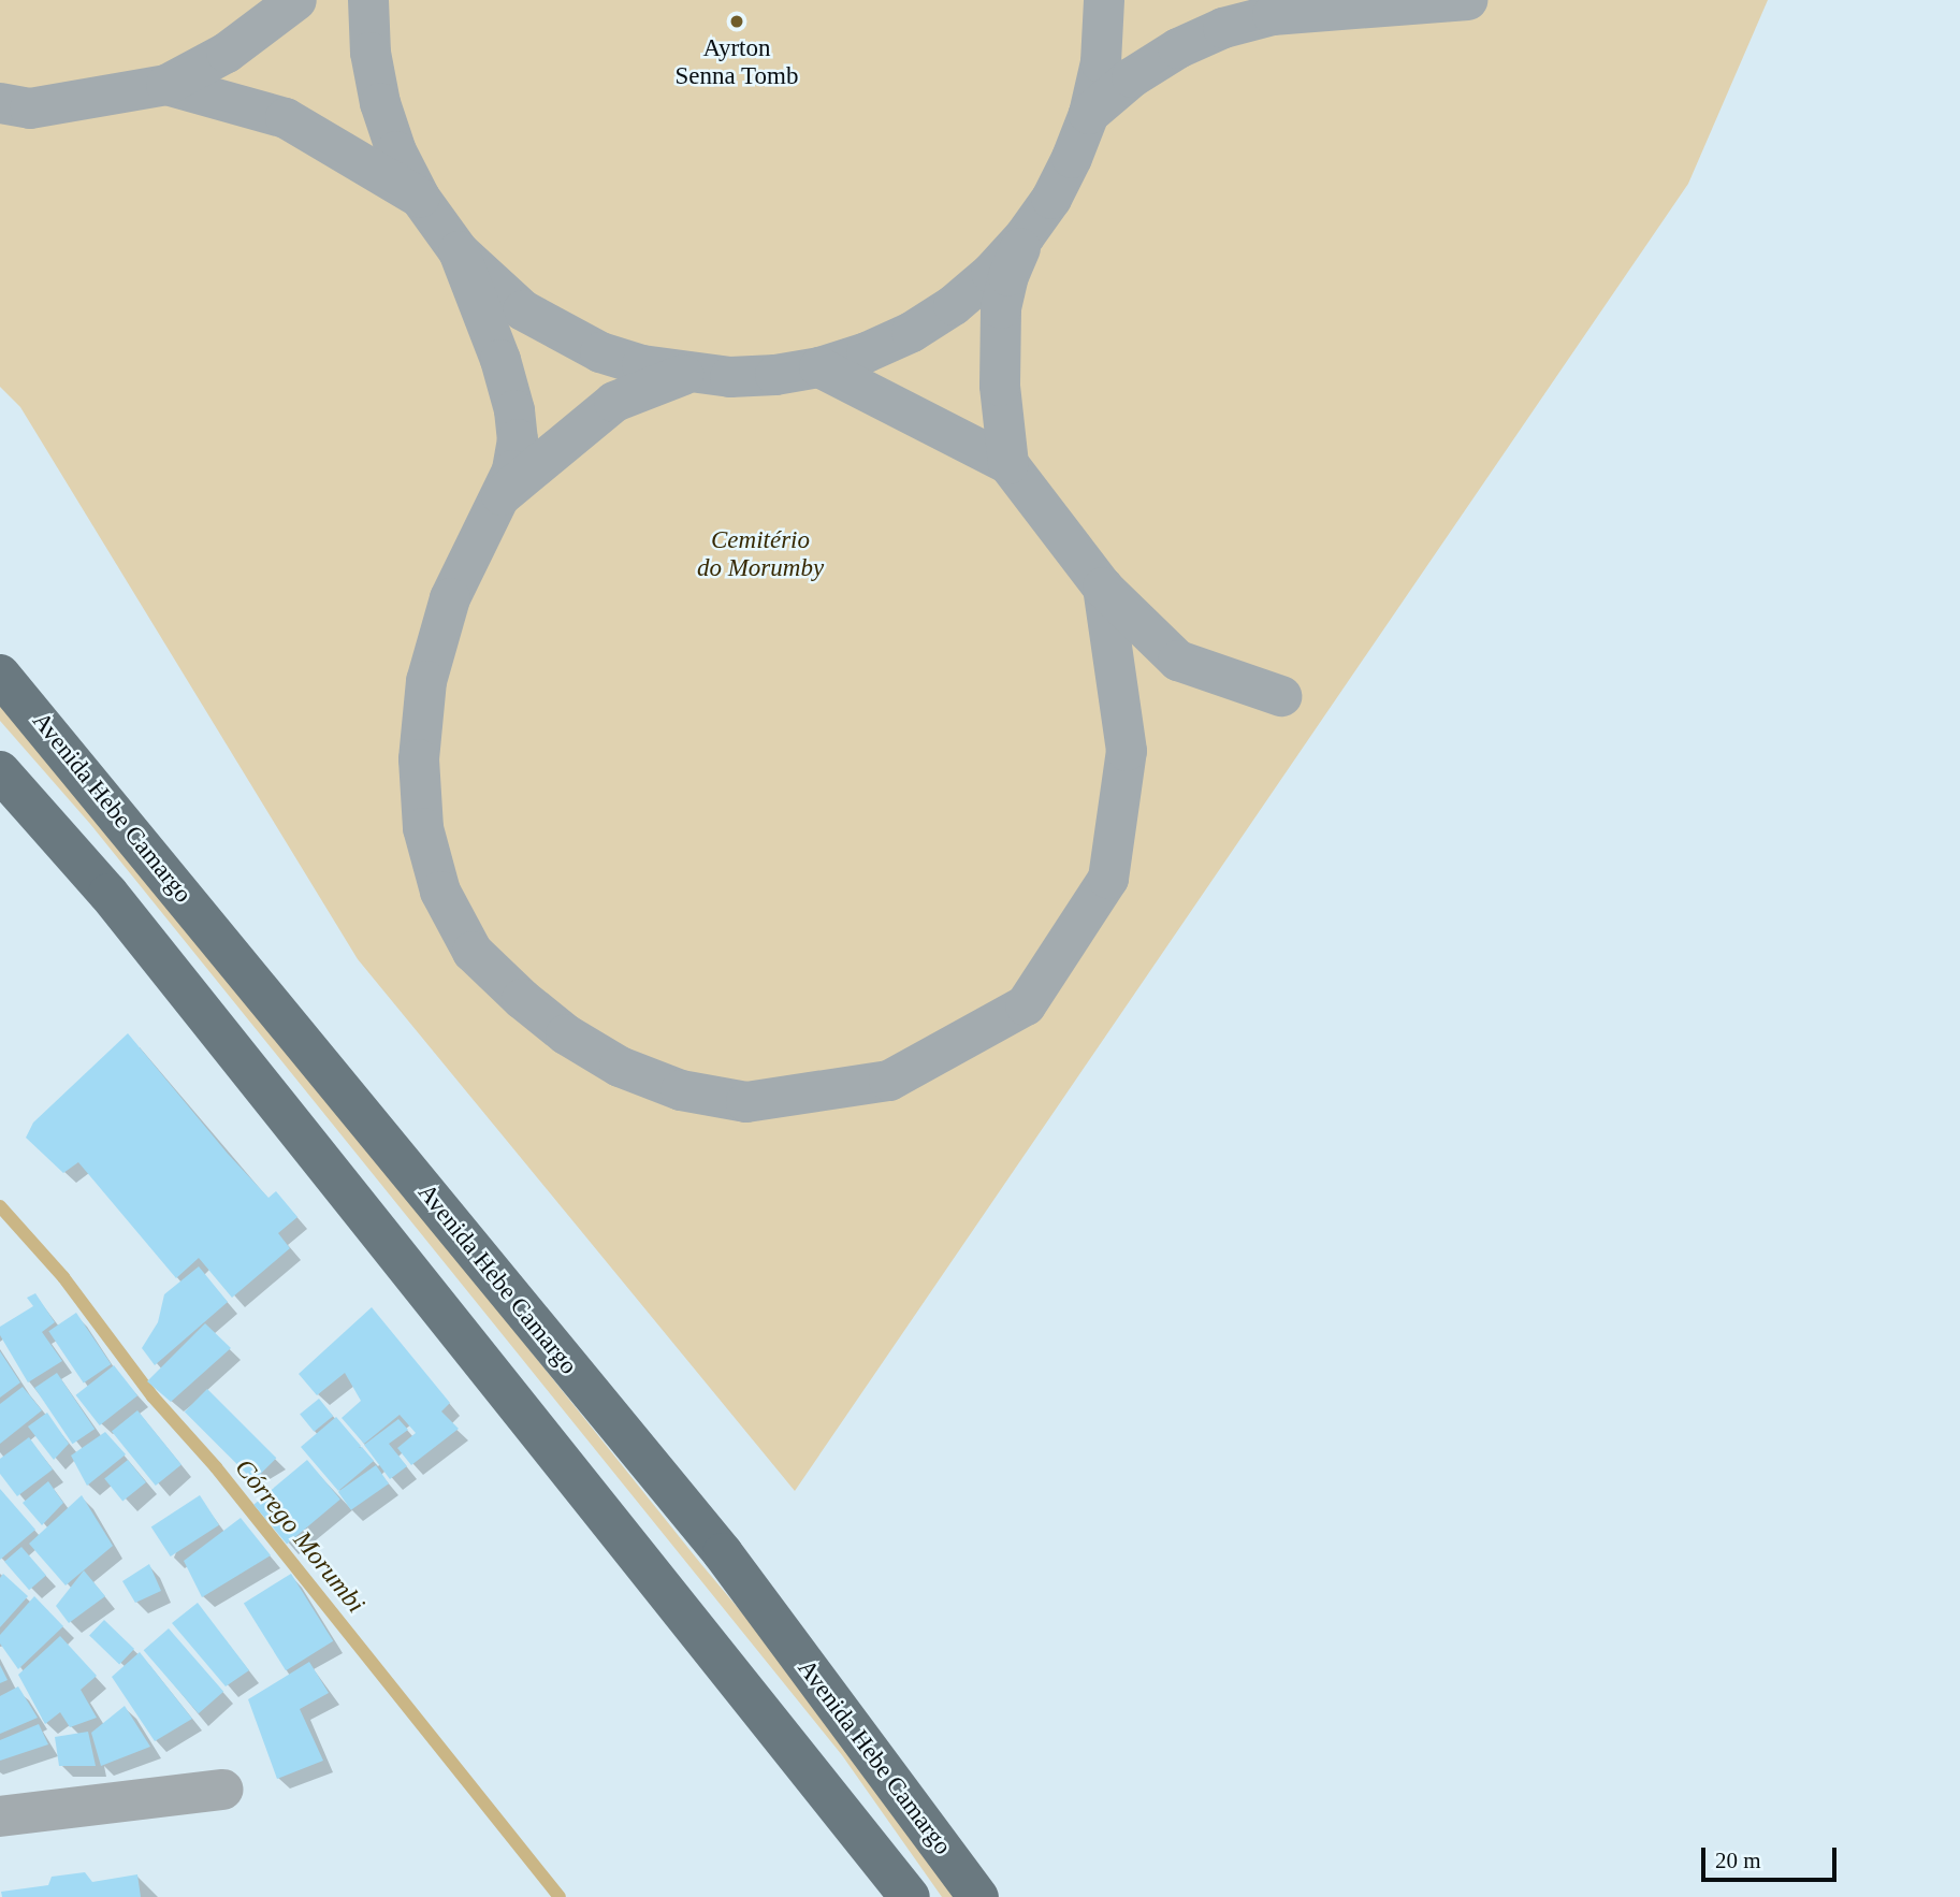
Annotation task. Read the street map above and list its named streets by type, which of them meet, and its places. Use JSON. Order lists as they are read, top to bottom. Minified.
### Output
{"streets":{"main road":["Avenida Hebe Camargo"]},"water":["Córrego Morumbi"],"parks":["Cemitério do Morumby"],"places":["Ayrton Senna Tomb"],"scale_bar":"20 m"}
